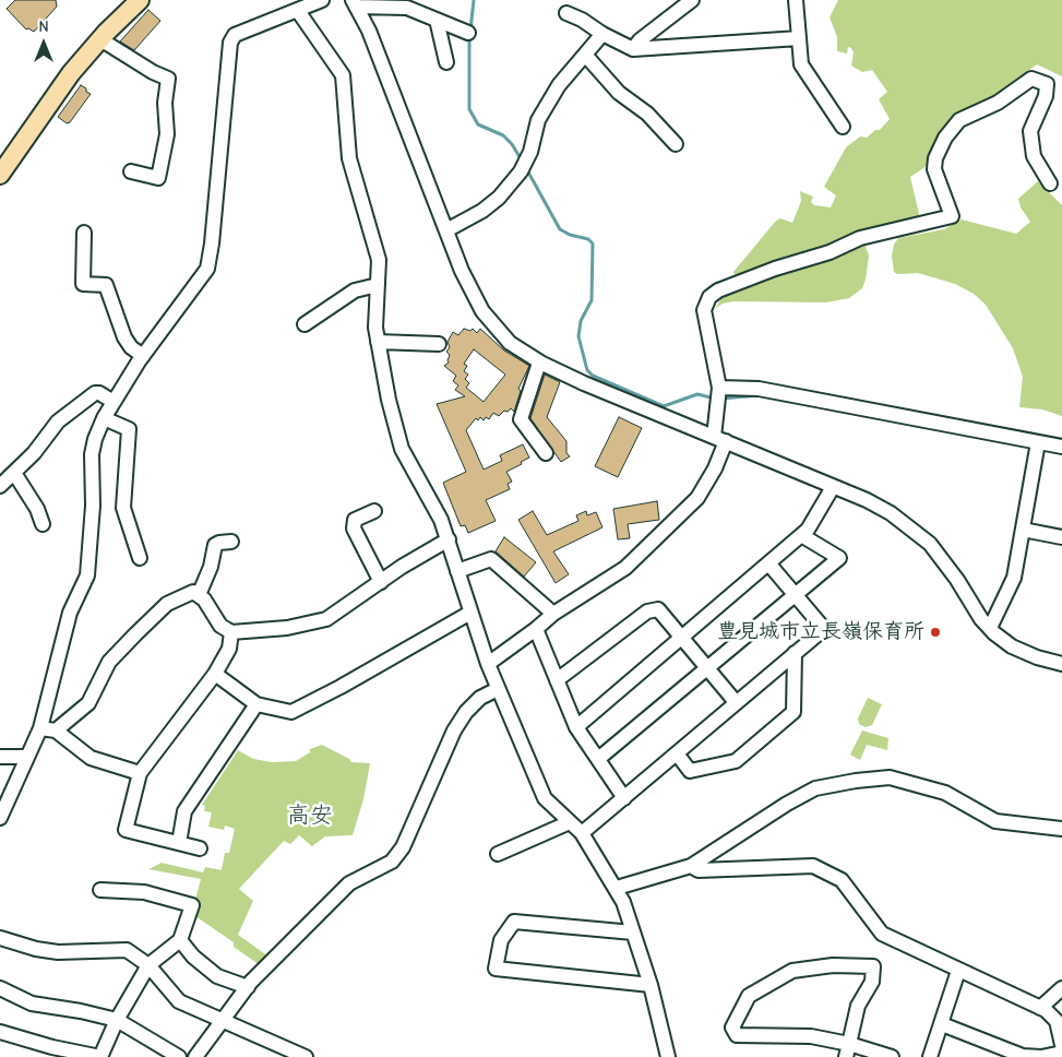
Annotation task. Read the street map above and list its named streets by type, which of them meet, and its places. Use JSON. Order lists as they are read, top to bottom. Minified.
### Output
{"districts":["高安"],"places":["豊見城市立長嶺保育所"],"north":"top"}
